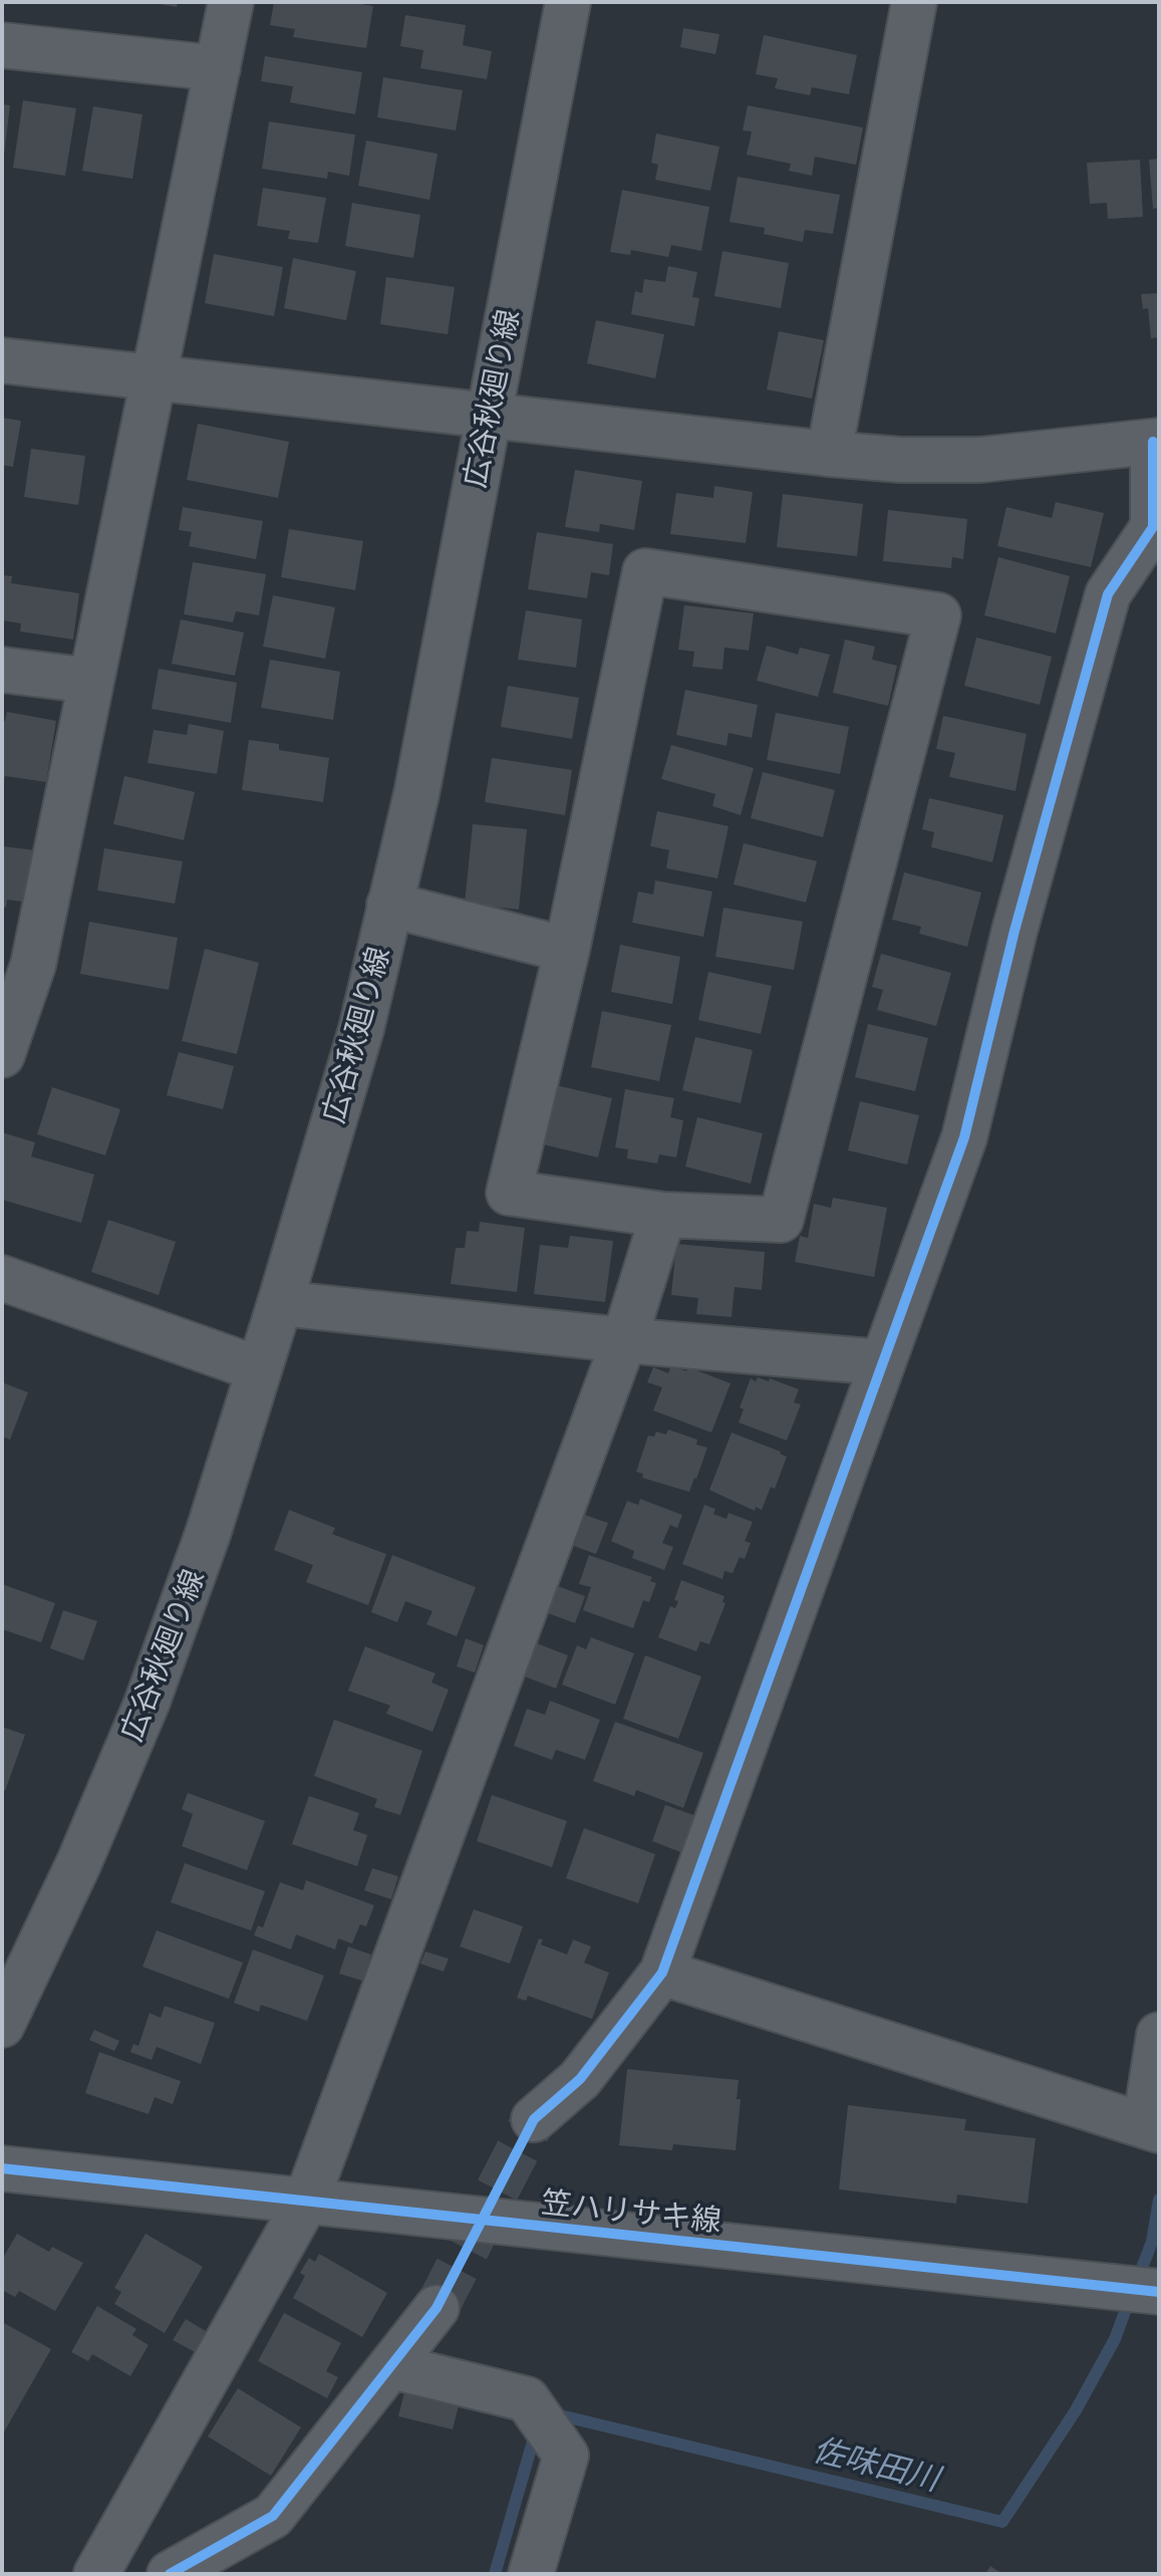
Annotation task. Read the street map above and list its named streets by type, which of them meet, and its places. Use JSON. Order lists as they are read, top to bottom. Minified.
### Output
{"streets":{"street":["広谷秋廻り線","笠ハリサキ線"]},"water":["佐味田川"]}
